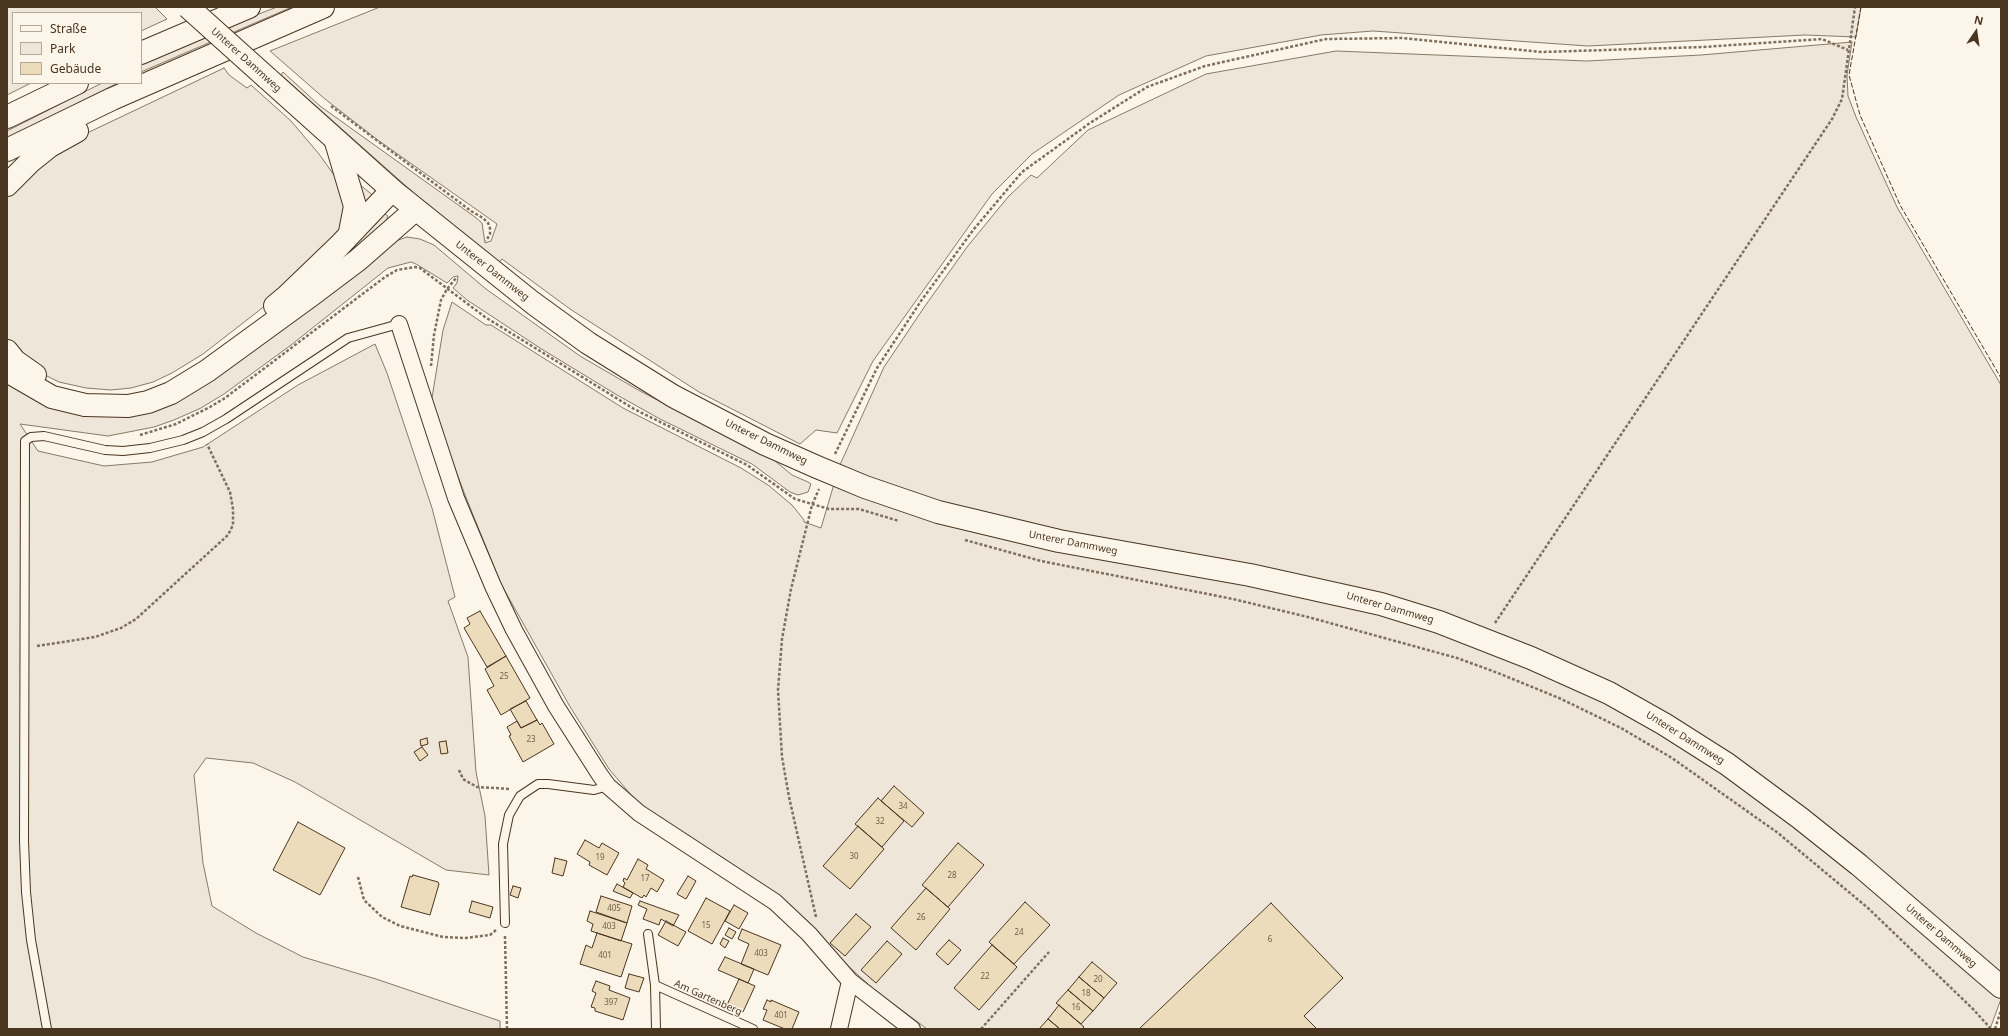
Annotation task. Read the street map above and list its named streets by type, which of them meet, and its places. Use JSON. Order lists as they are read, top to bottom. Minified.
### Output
{"streets":{"main road":["Unterer Dammweg"],"lane":["Am Gartenberg"]},"house_numbers":["25","23","34","32","30","19","28","17","405","26","15","403","24","6","403","401","22","20","18","397","16","401"],"legend":["Straße","Park","Gebäude"],"north":"top"}
